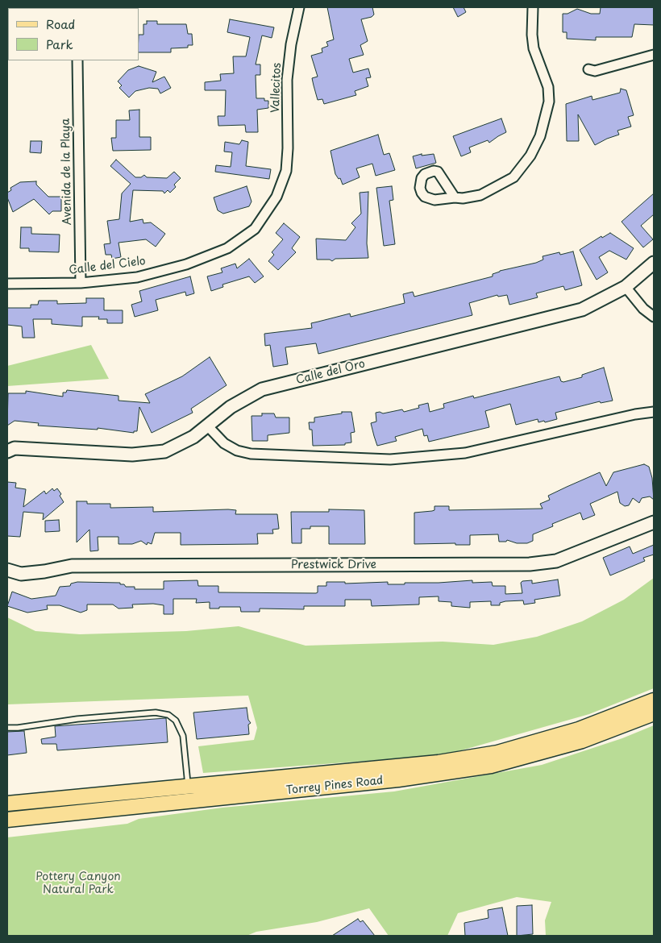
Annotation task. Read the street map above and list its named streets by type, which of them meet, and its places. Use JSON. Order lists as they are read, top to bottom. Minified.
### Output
{"streets":{"main road":["Torrey Pines Road"],"street":["Vallecitos","Avenida de la Playa","Calle del Cielo","Calle del Oro","Prestwick Drive"]},"crossings":[["Vallecitos","Calle del Cielo"],["Avenida de la Playa","Calle del Cielo"]],"parks":["Pottery Canyon Natural Park"],"legend":["Road","Park"]}
